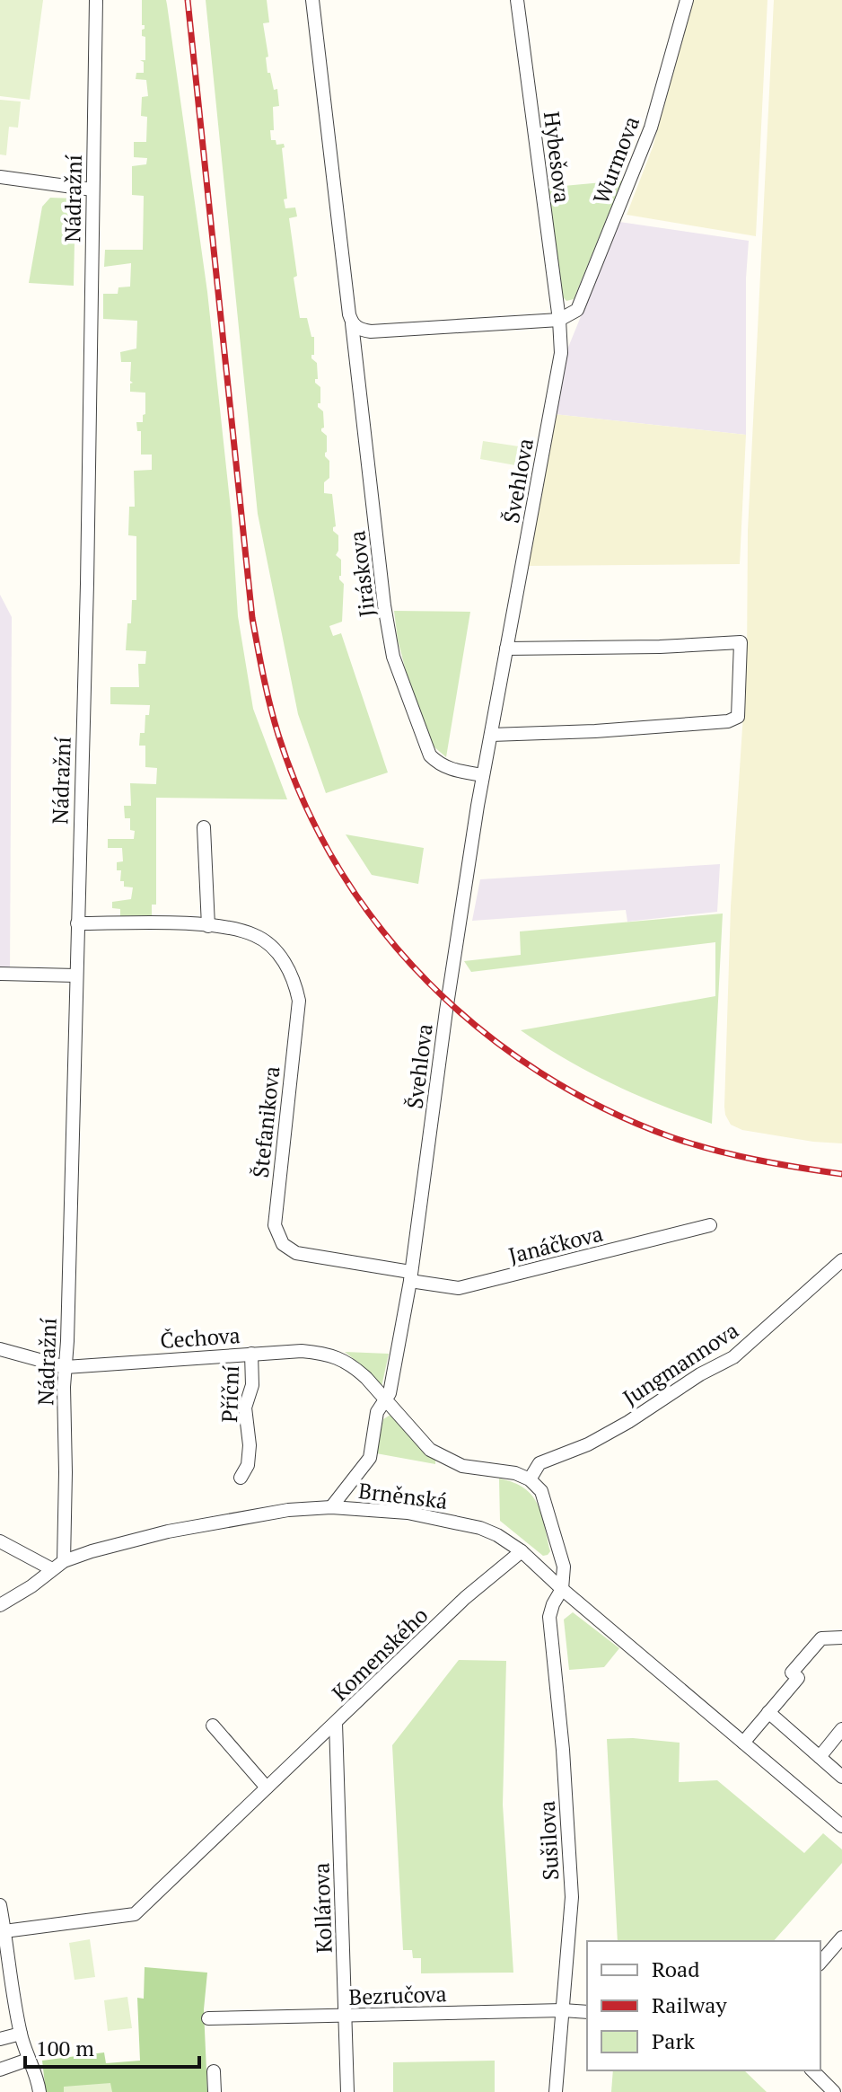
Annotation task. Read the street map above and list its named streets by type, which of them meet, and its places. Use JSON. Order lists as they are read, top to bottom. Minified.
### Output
{"streets":{"street":["Hybešova","Wurmova","Nádražní","Švehlova","Jiráskova","Štefanikova","Janáčkova","Čechova","Jungmannova","Příční","Brněnská","Komenského","Sušilova","Kollárova","Bezručova"]},"crossings":[["Hybešova","Wurmova"],["Hybešova","Švehlova"],["Wurmova","Švehlova"],["Nádražní","Štefanikova"],["Nádražní","Čechova"],["Nádražní","Brněnská"],["Švehlova","Jiráskova"],["Švehlova","Štefanikova"],["Švehlova","Janáčkova"],["Švehlova","Čechova"],["Štefanikova","Janáčkova"],["Čechova","Jungmannova"],["Čechova","Příční"],["Brněnská","Komenského"],["Brněnská","Sušilova"],["Komenského","Kollárova"],["Sušilova","Bezručova"],["Kollárova","Bezručova"]],"legend":["Road","Railway","Park"],"scale_bar":"100 m"}
